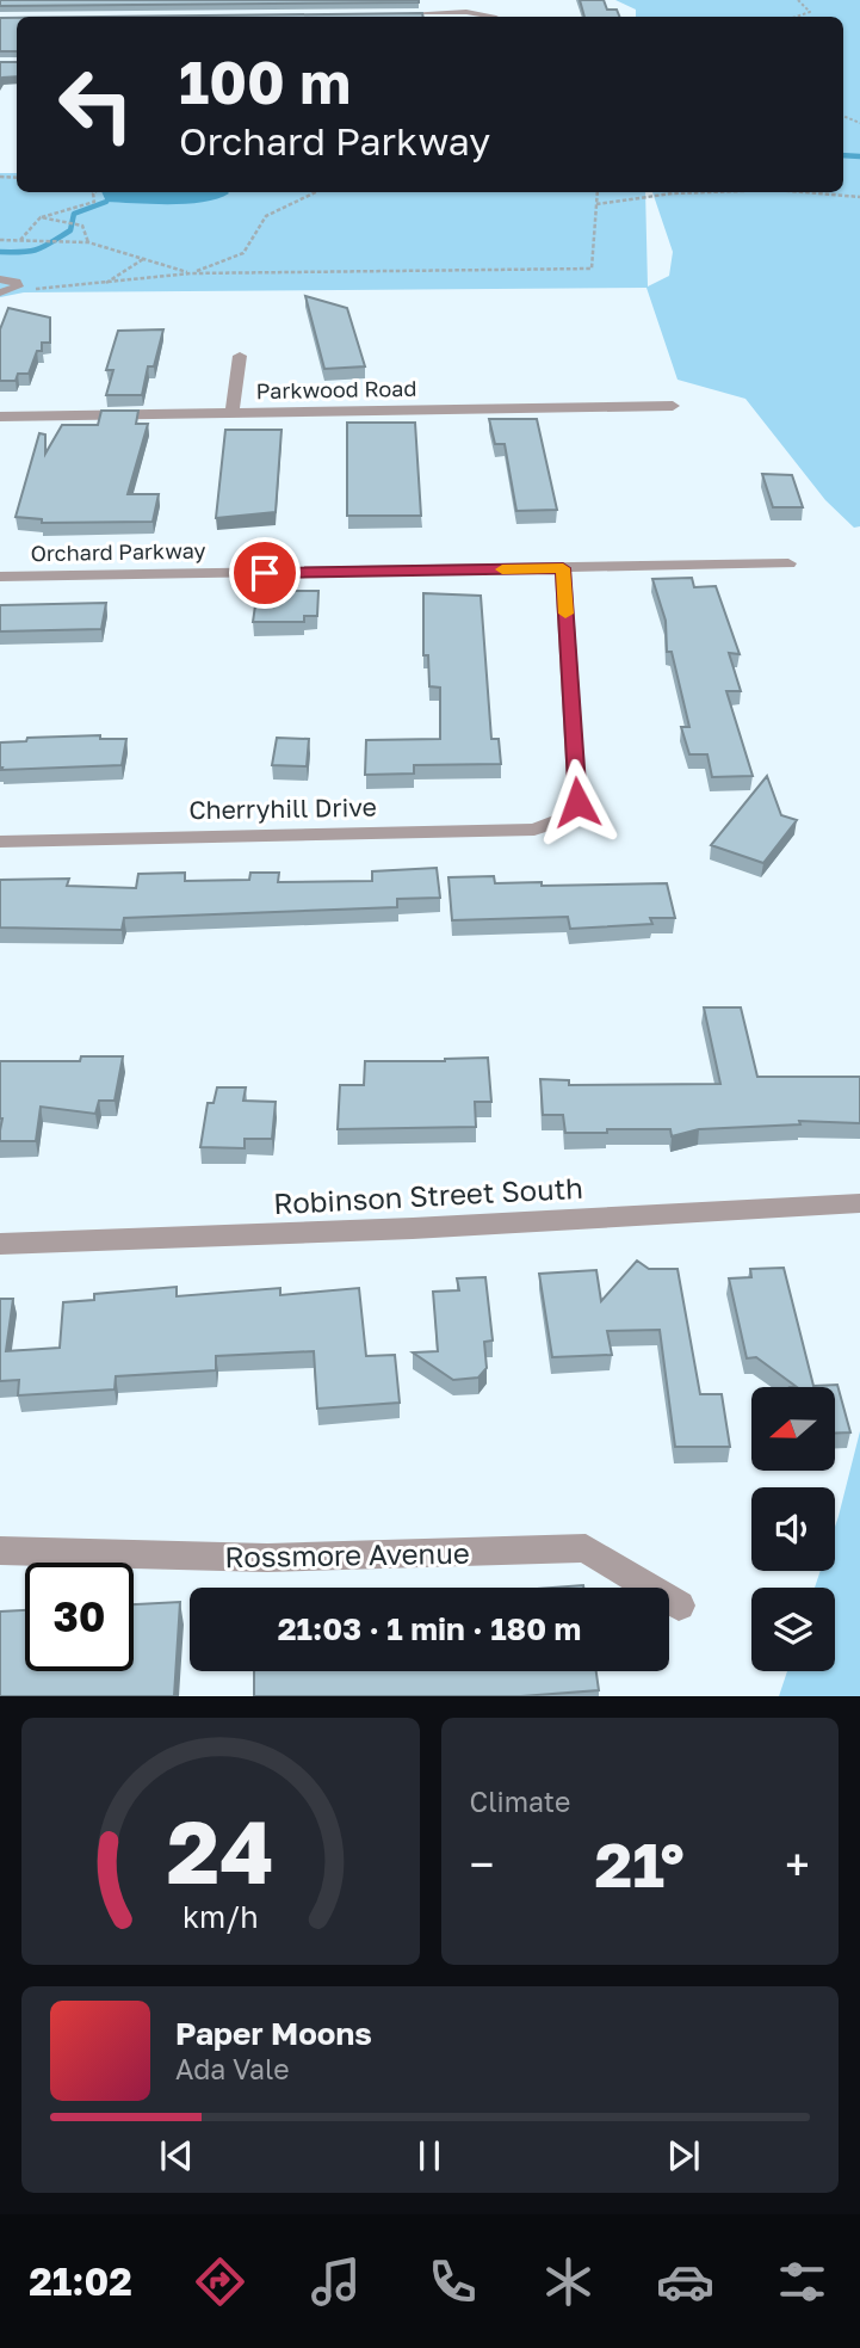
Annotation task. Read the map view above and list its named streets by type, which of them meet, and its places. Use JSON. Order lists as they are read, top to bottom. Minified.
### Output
{"streets":{"street":["Parkwood Road","Orchard Parkway","Cherryhill Drive","Robinson Street South","Rossmore Avenue"]},"crossings":[["Orchard Parkway","Cherryhill Drive"]],"north":"left","page":{"turn":["100 m","Orchard Parkway"],"limit":"30","trip":"21:03 · 1 min · 180 m","tile":"Climate","heat":["−","21°","+"],"song":["Paper Moons","Ada Vale"],"tabs":"21:02","gauge":["24","km/h"]}}
